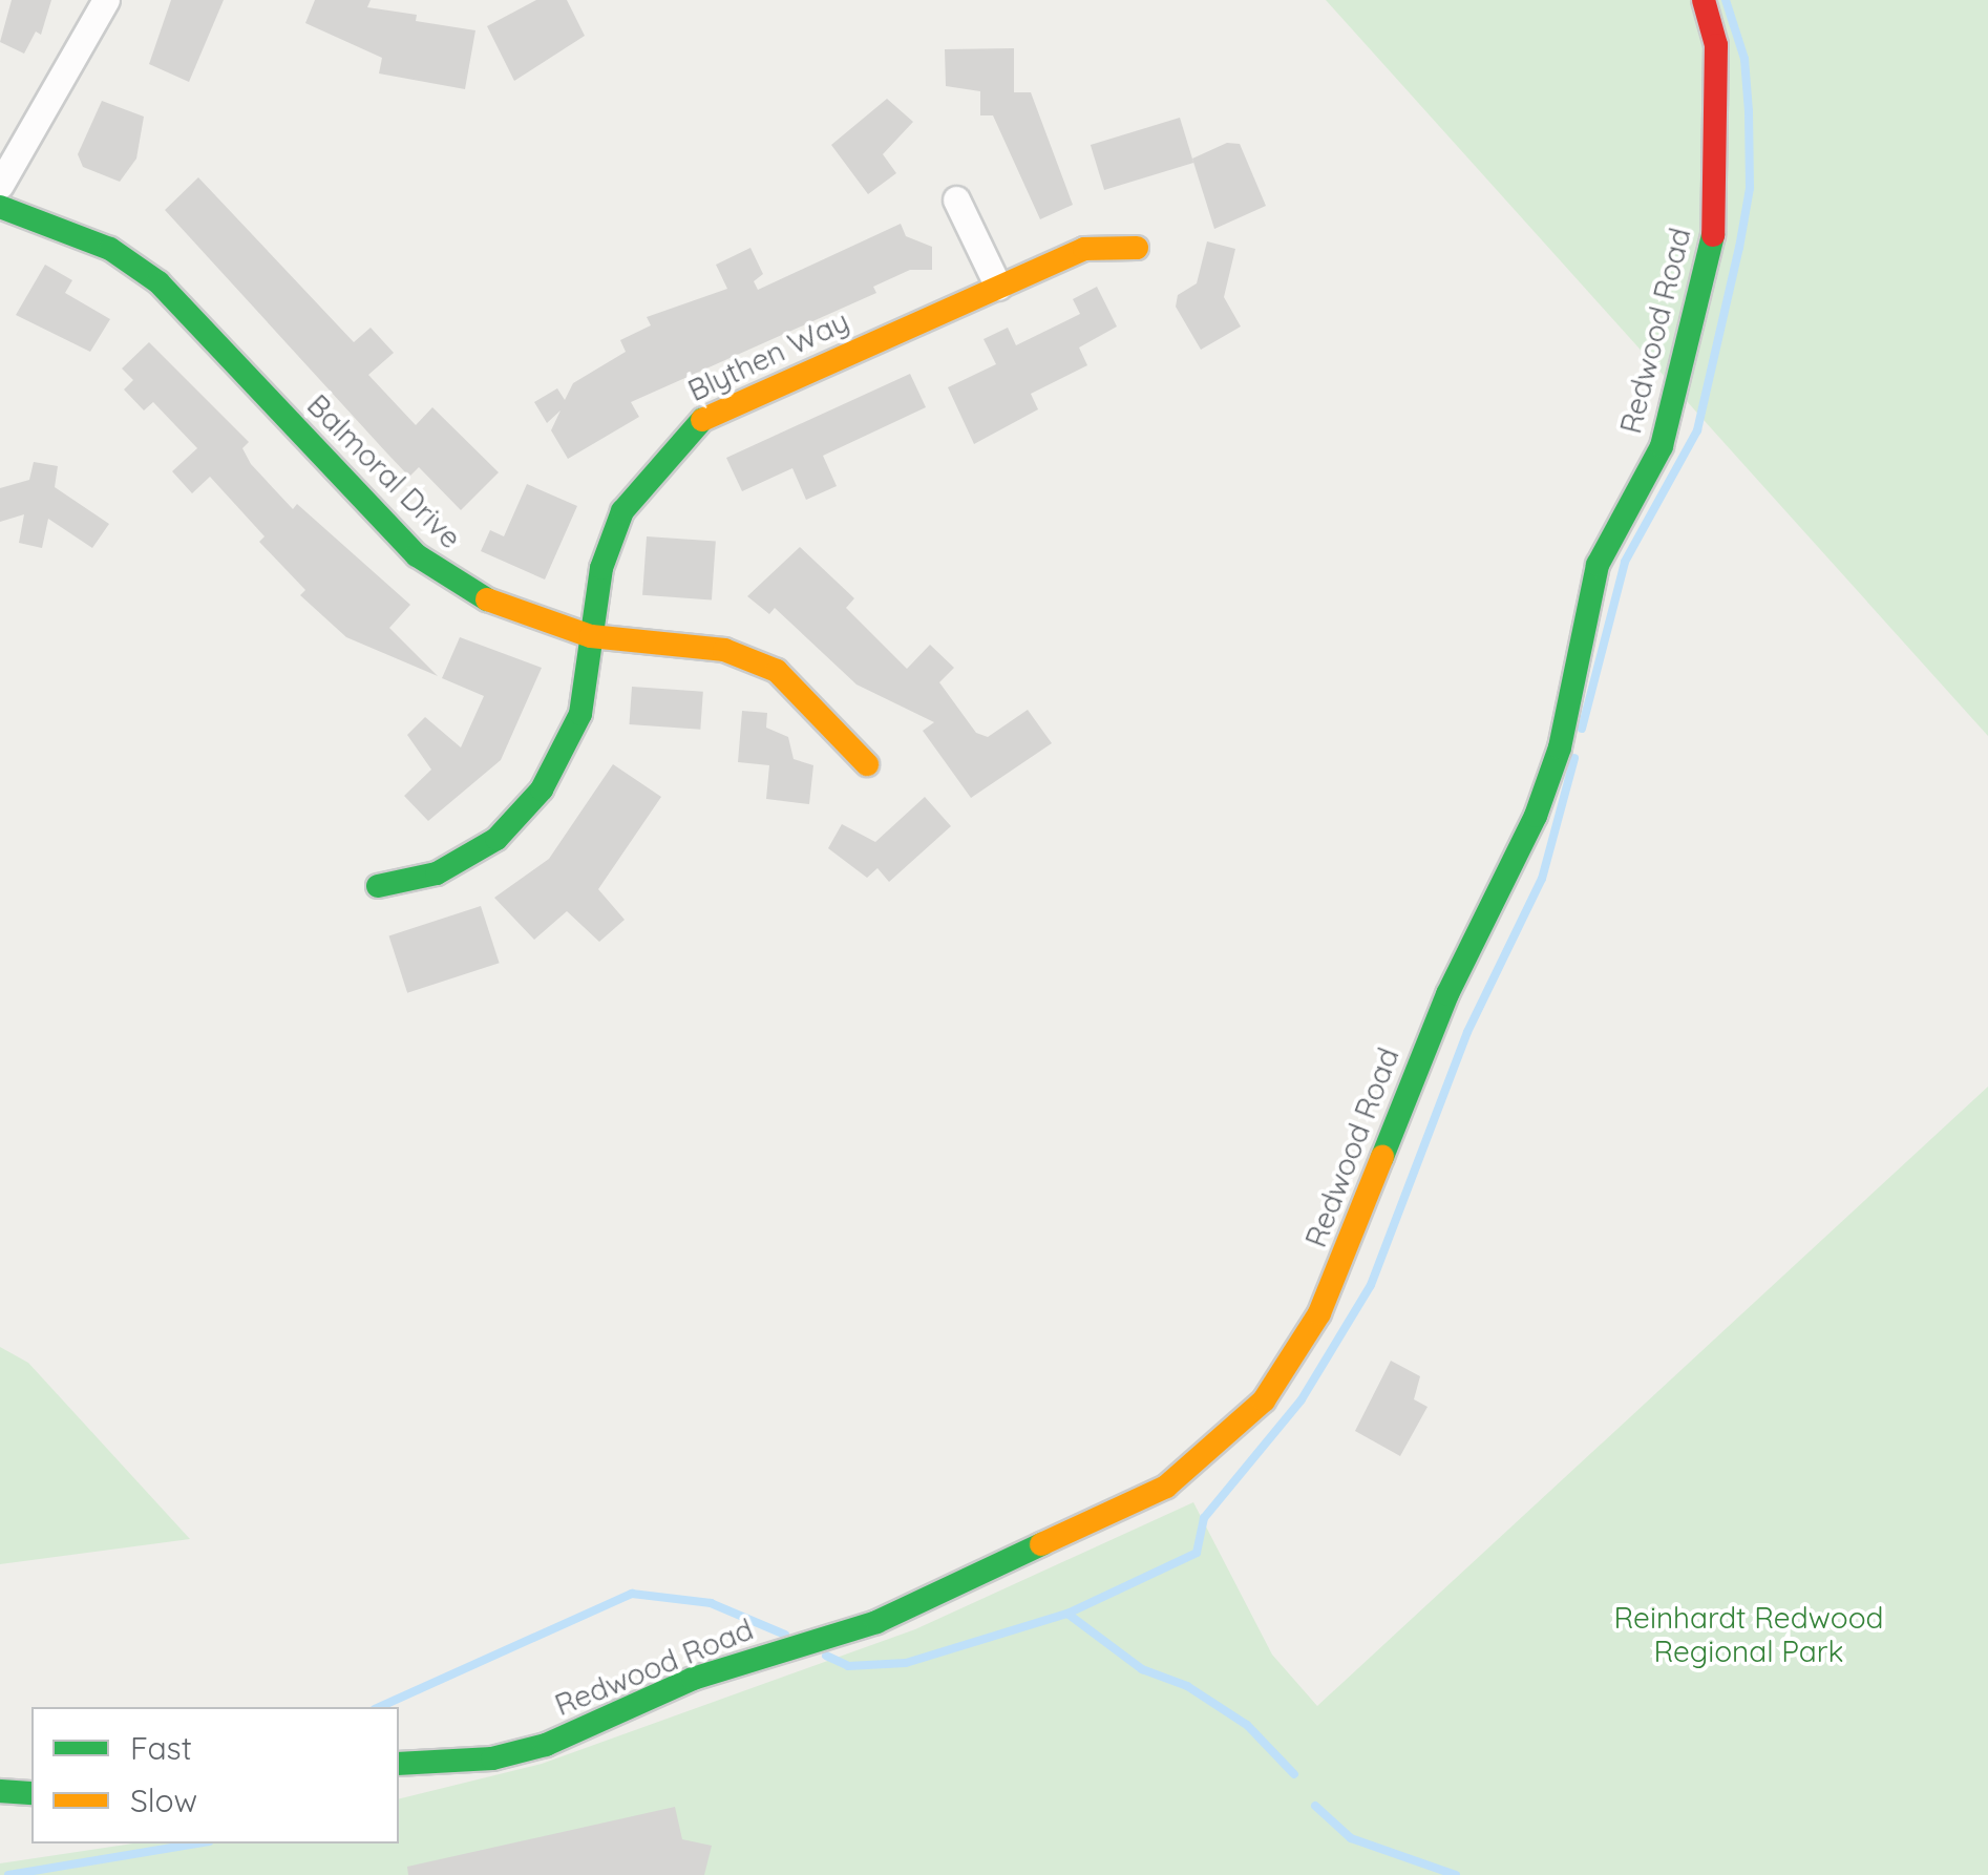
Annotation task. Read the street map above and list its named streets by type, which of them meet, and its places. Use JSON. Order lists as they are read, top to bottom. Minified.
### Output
{"streets":{"main road":["Redwood Road","Blythen Way","Balmoral Drive"]},"crossings":[["Blythen Way","Balmoral Drive"]],"parks":["Reinhardt Redwood Regional Park"],"legend":["Fast","Slow"]}
